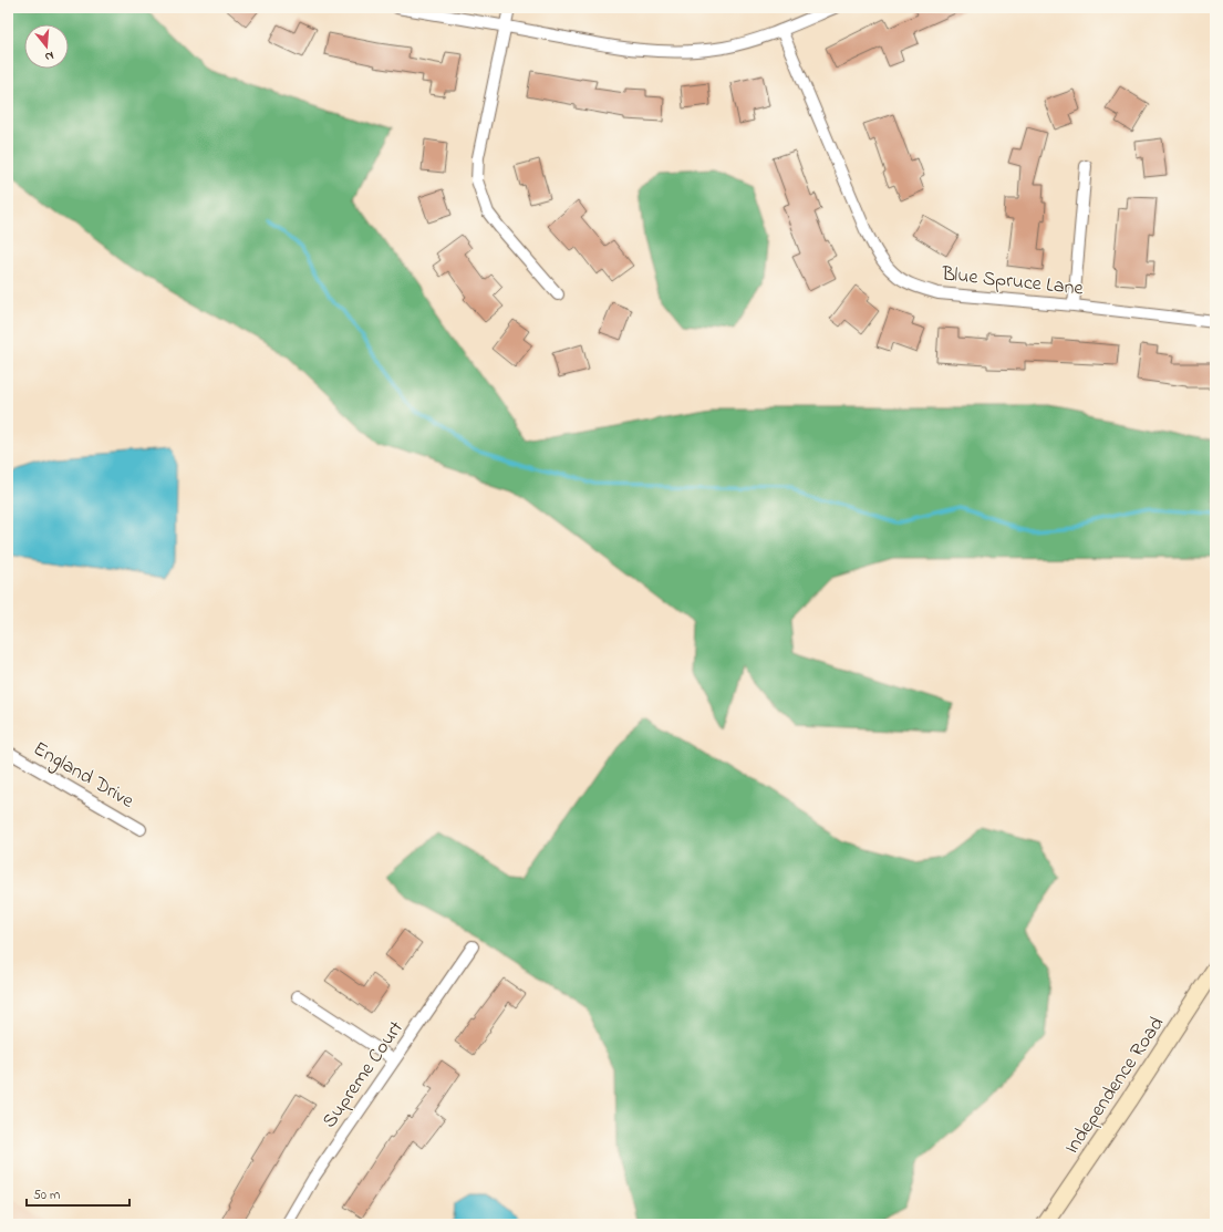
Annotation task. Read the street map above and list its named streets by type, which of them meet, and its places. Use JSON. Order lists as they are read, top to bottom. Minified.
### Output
{"streets":{"street":["Blue Spruce Lane","England Drive","Supreme Court","Independence Road"]},"scale_bar":"50 m","north":"bottom"}
